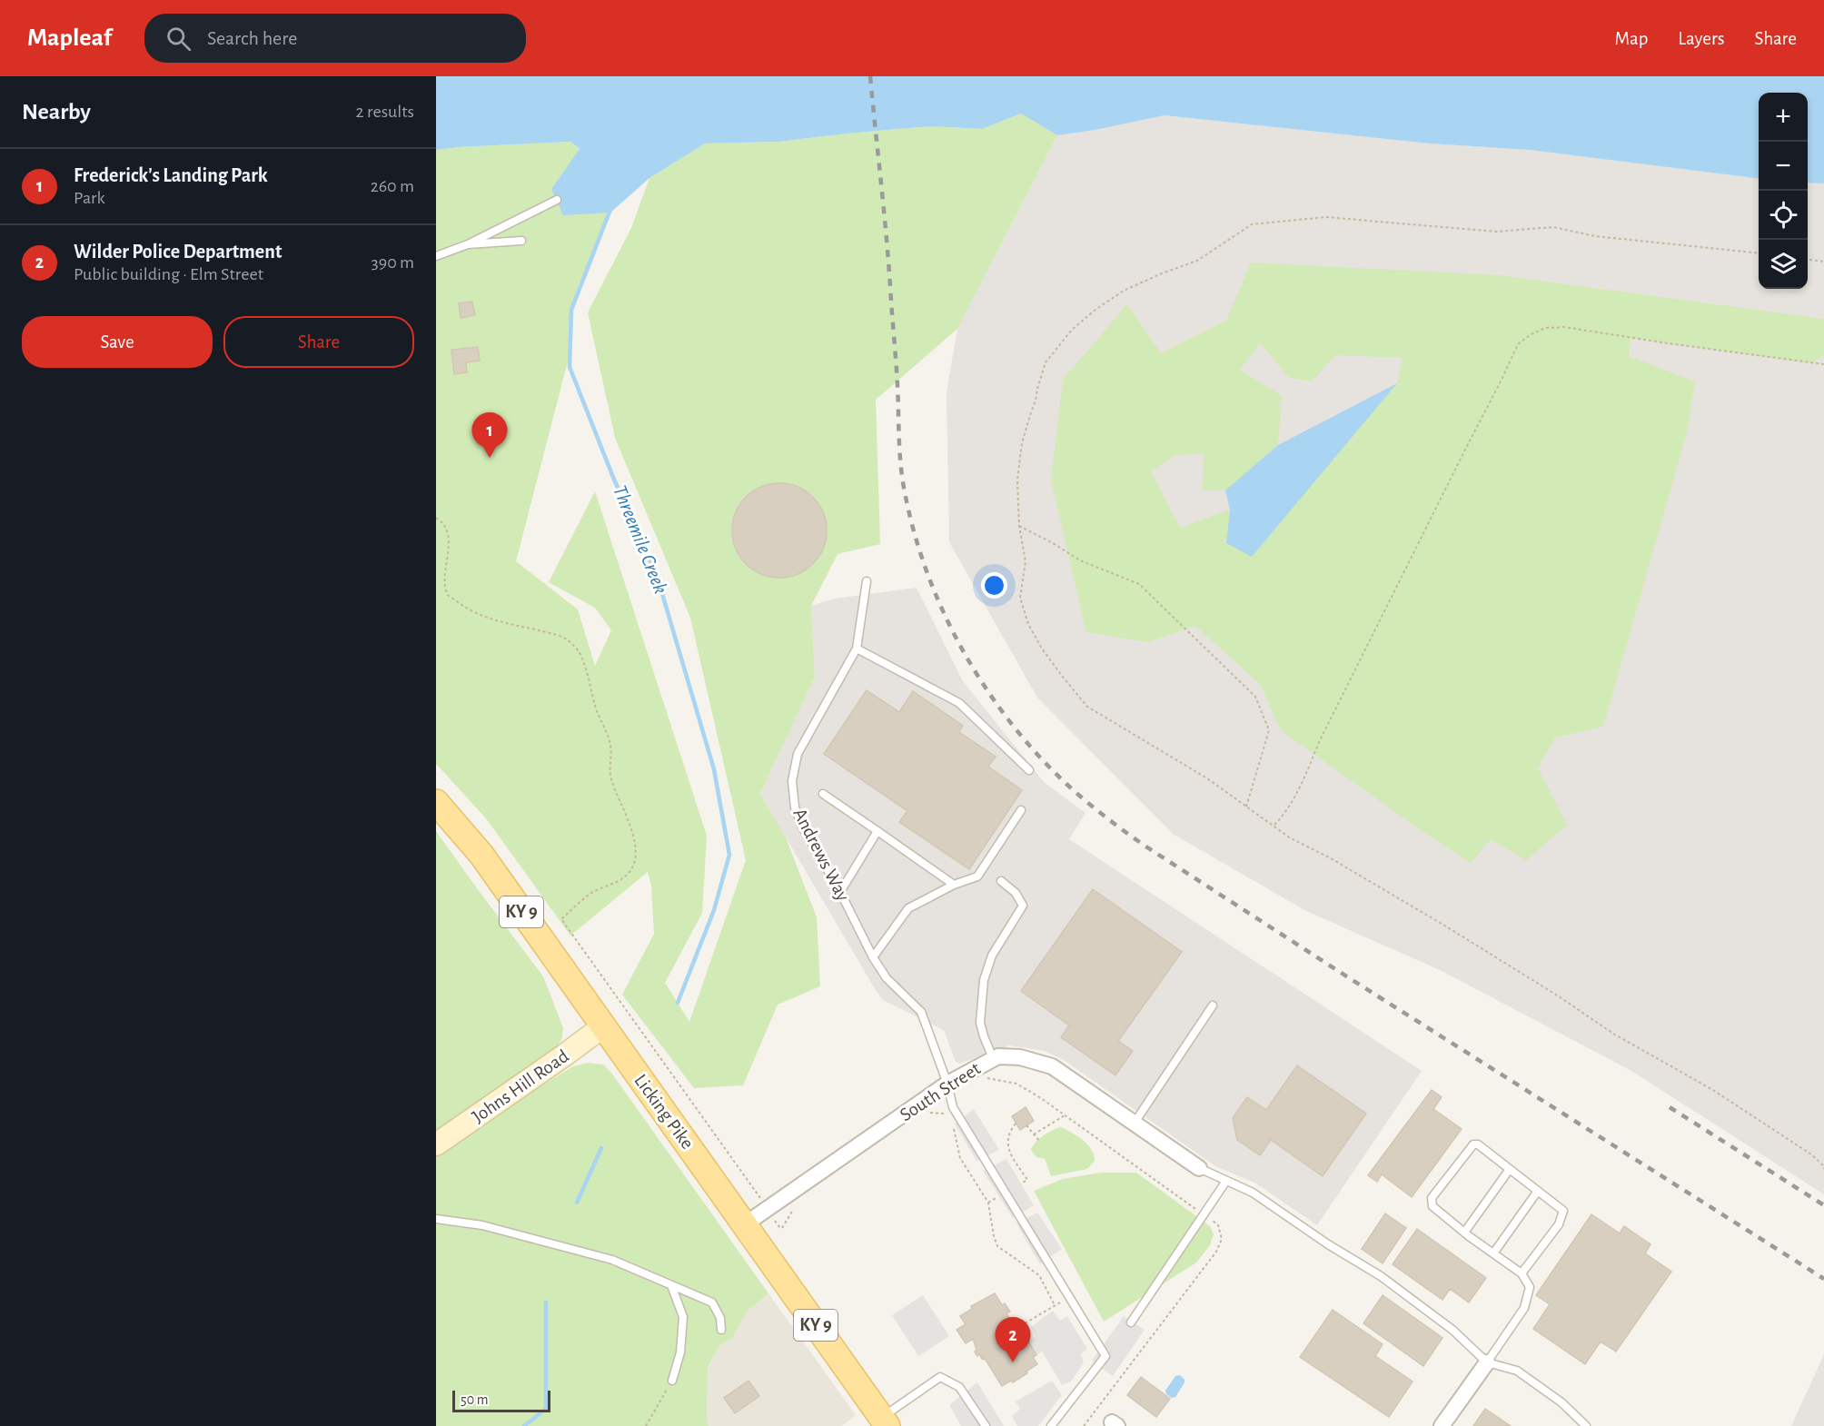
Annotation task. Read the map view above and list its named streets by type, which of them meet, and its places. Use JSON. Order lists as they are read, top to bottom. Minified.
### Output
{"streets":{"main road":["KY 9","Johns Hill Road","Licking Pike"],"street":["South Street"],"lane":["Andrews Way"]},"crossings":[["Andrews Way","South Street"],["Johns Hill Road","Licking Pike"],["South Street","Licking Pike"]],"water":["Threemile Creek"],"scale_bar":"50 m","page":{"header":"Mapleaf","search":"Search here","nav":["Map","Layers","Share"],"heading":["Nearby","2 results"],"map_buttons":["+","−"],"list":[{"mark":"1","name":"Frederick's Landing Park","note":"Park","value":"260 m"},{"mark":"2","name":"Wilder Police Department","note":"Public building · Elm Street","value":"390 m"}],"buttons":["Save","Share"],"pins":["1","2"],"scale":"50 m"}}
